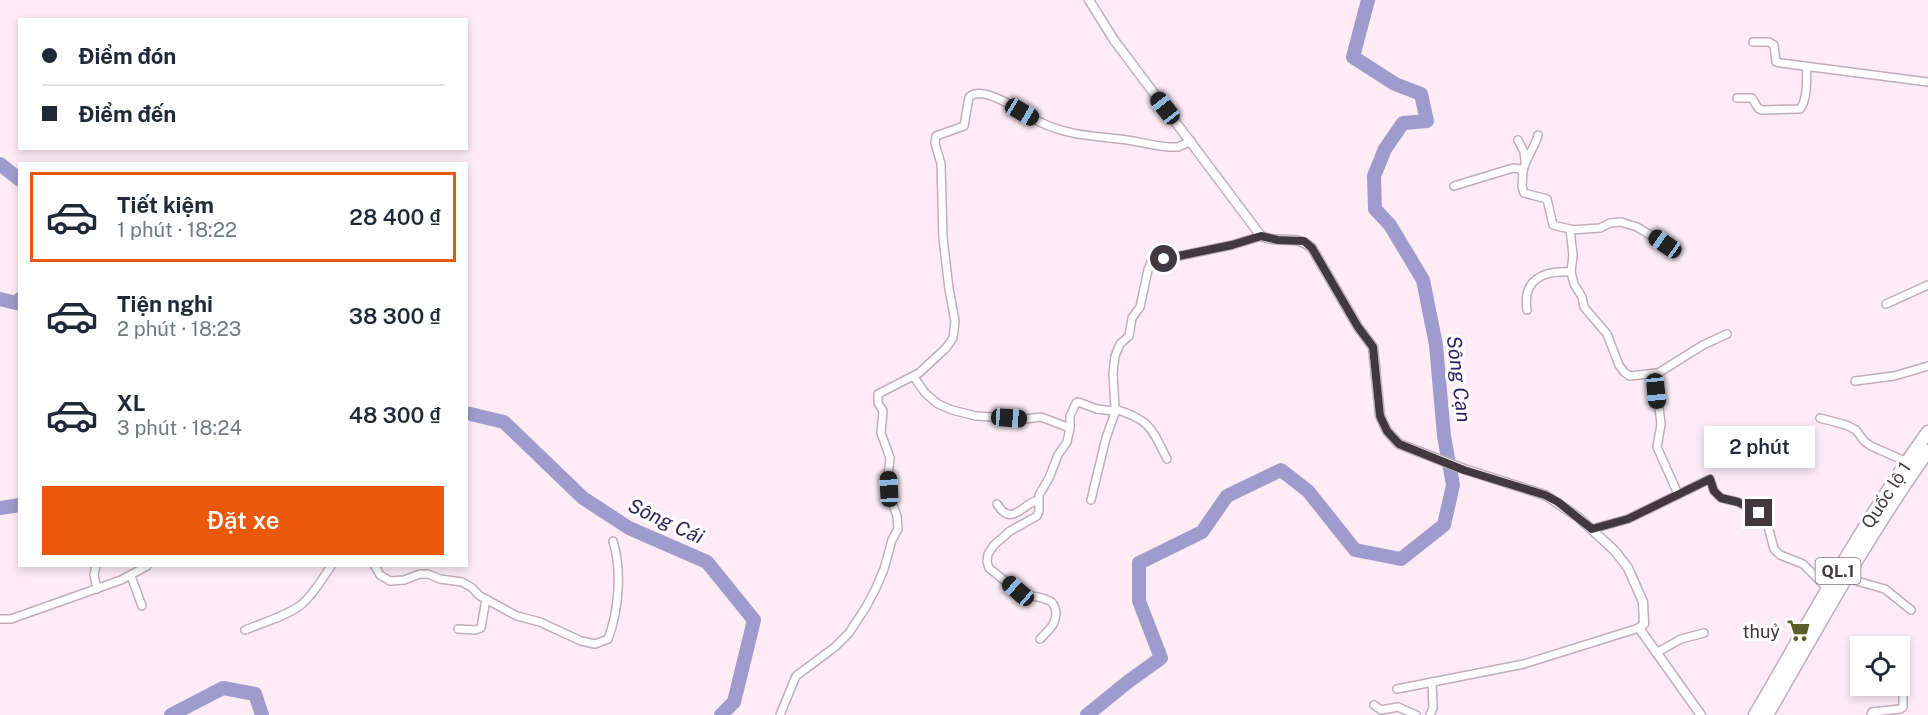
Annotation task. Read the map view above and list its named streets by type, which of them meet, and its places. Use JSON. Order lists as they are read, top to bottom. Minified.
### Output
{"streets":{"highway":["Quốc lộ 1","QL.1"]},"water":["Sông Cạn","Sông Cái"],"places":{"supermarket":["thuỷ"]},"page":{"banner":["Điểm đón","Điểm đến"],"list":[{"name":"Tiết kiệm","note":"1 phút · 18:22","value":"28 400 ₫"},{"name":"Tiện nghi","note":"2 phút · 18:23","value":"38 300 ₫"},{"name":"XL","note":"3 phút · 18:24","value":"48 300 ₫"}],"bubble":"2 phút","buttons":"Đặt xe"}}
